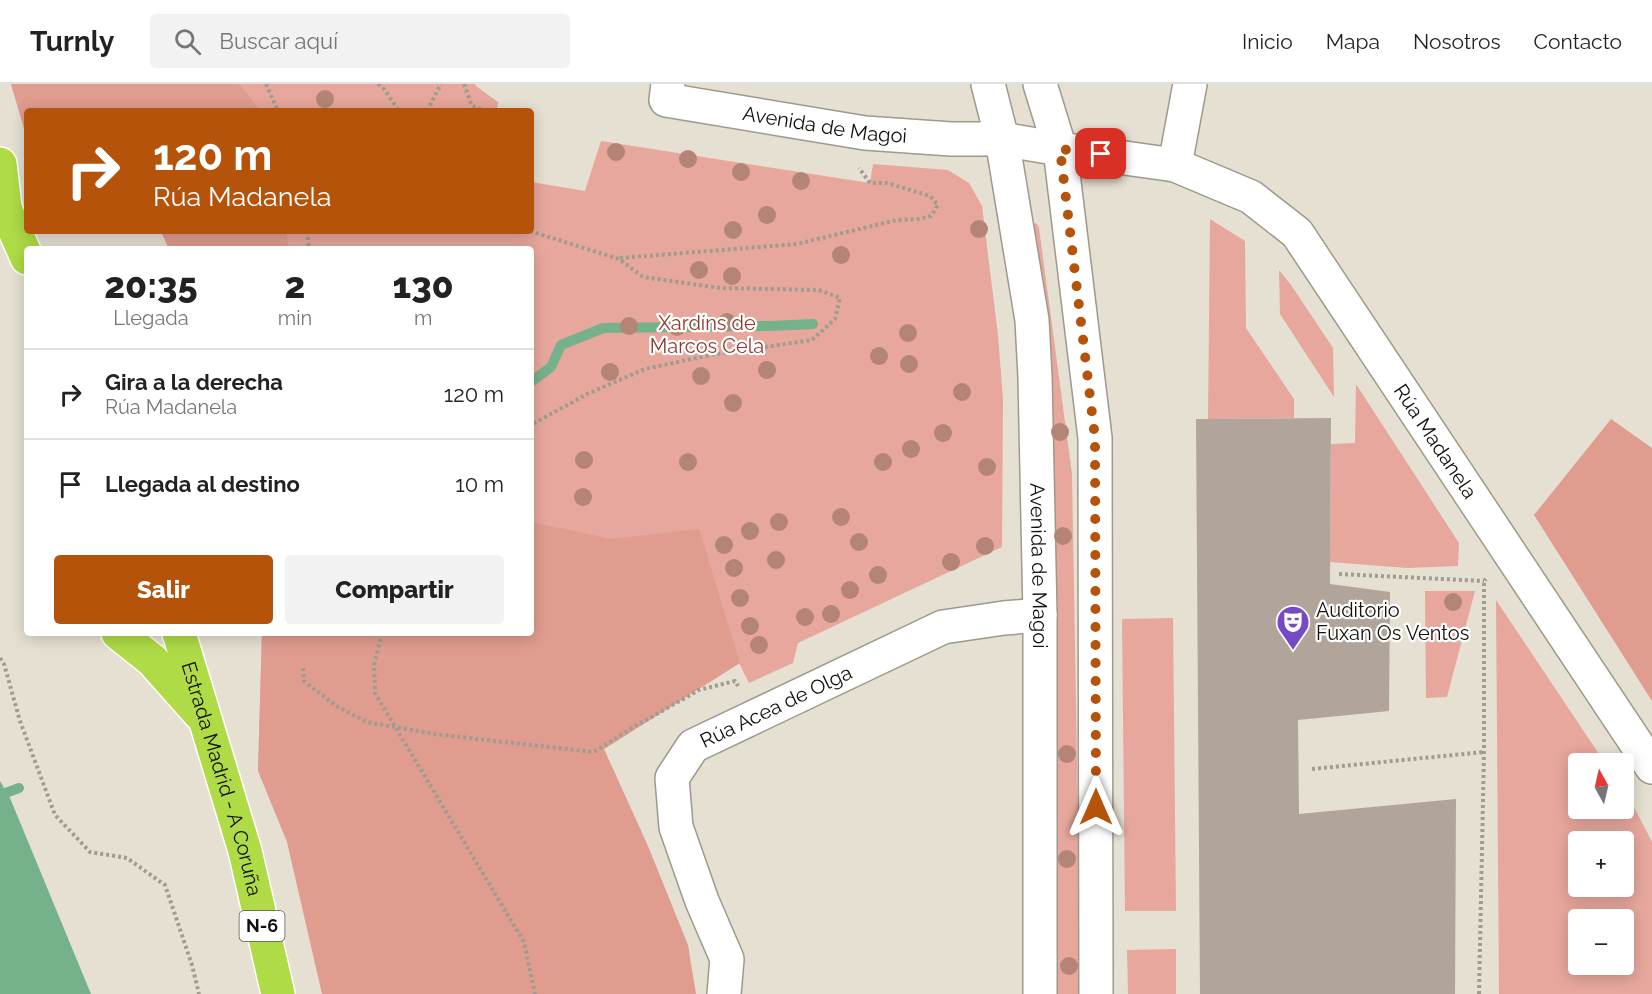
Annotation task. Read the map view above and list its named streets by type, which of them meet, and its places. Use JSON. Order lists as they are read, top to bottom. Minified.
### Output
{"streets":{"highway":["Estrada Madrid - A Coruña","N-6"],"street":["Avenida de Magoi","Rúa Madanela","Rúa Acea de Olga"]},"crossings":[["Avenida de Magoi","Rúa Madanela"],["Avenida de Magoi","Rúa Acea de Olga"]],"parks":["Xardíns de Marcos Cela"],"places":{"theatre":["Auditorio Fuxan Os Ventos"]},"north":"top","page":{"header":"Turnly","search":"Buscar aquí","nav":["Inicio","Mapa","Nosotros","Contacto"],"turn":["120 m","Rúa Madanela"],"eta":["20:35","Llegada","2","min","130","m"],"list":[{"name":"Gira a la derecha","note":"Rúa Madanela","value":"120 m"},{"name":"Llegada al destino","value":"10 m"}],"buttons":["Salir","Compartir"],"map_buttons":["+","−"]}}
